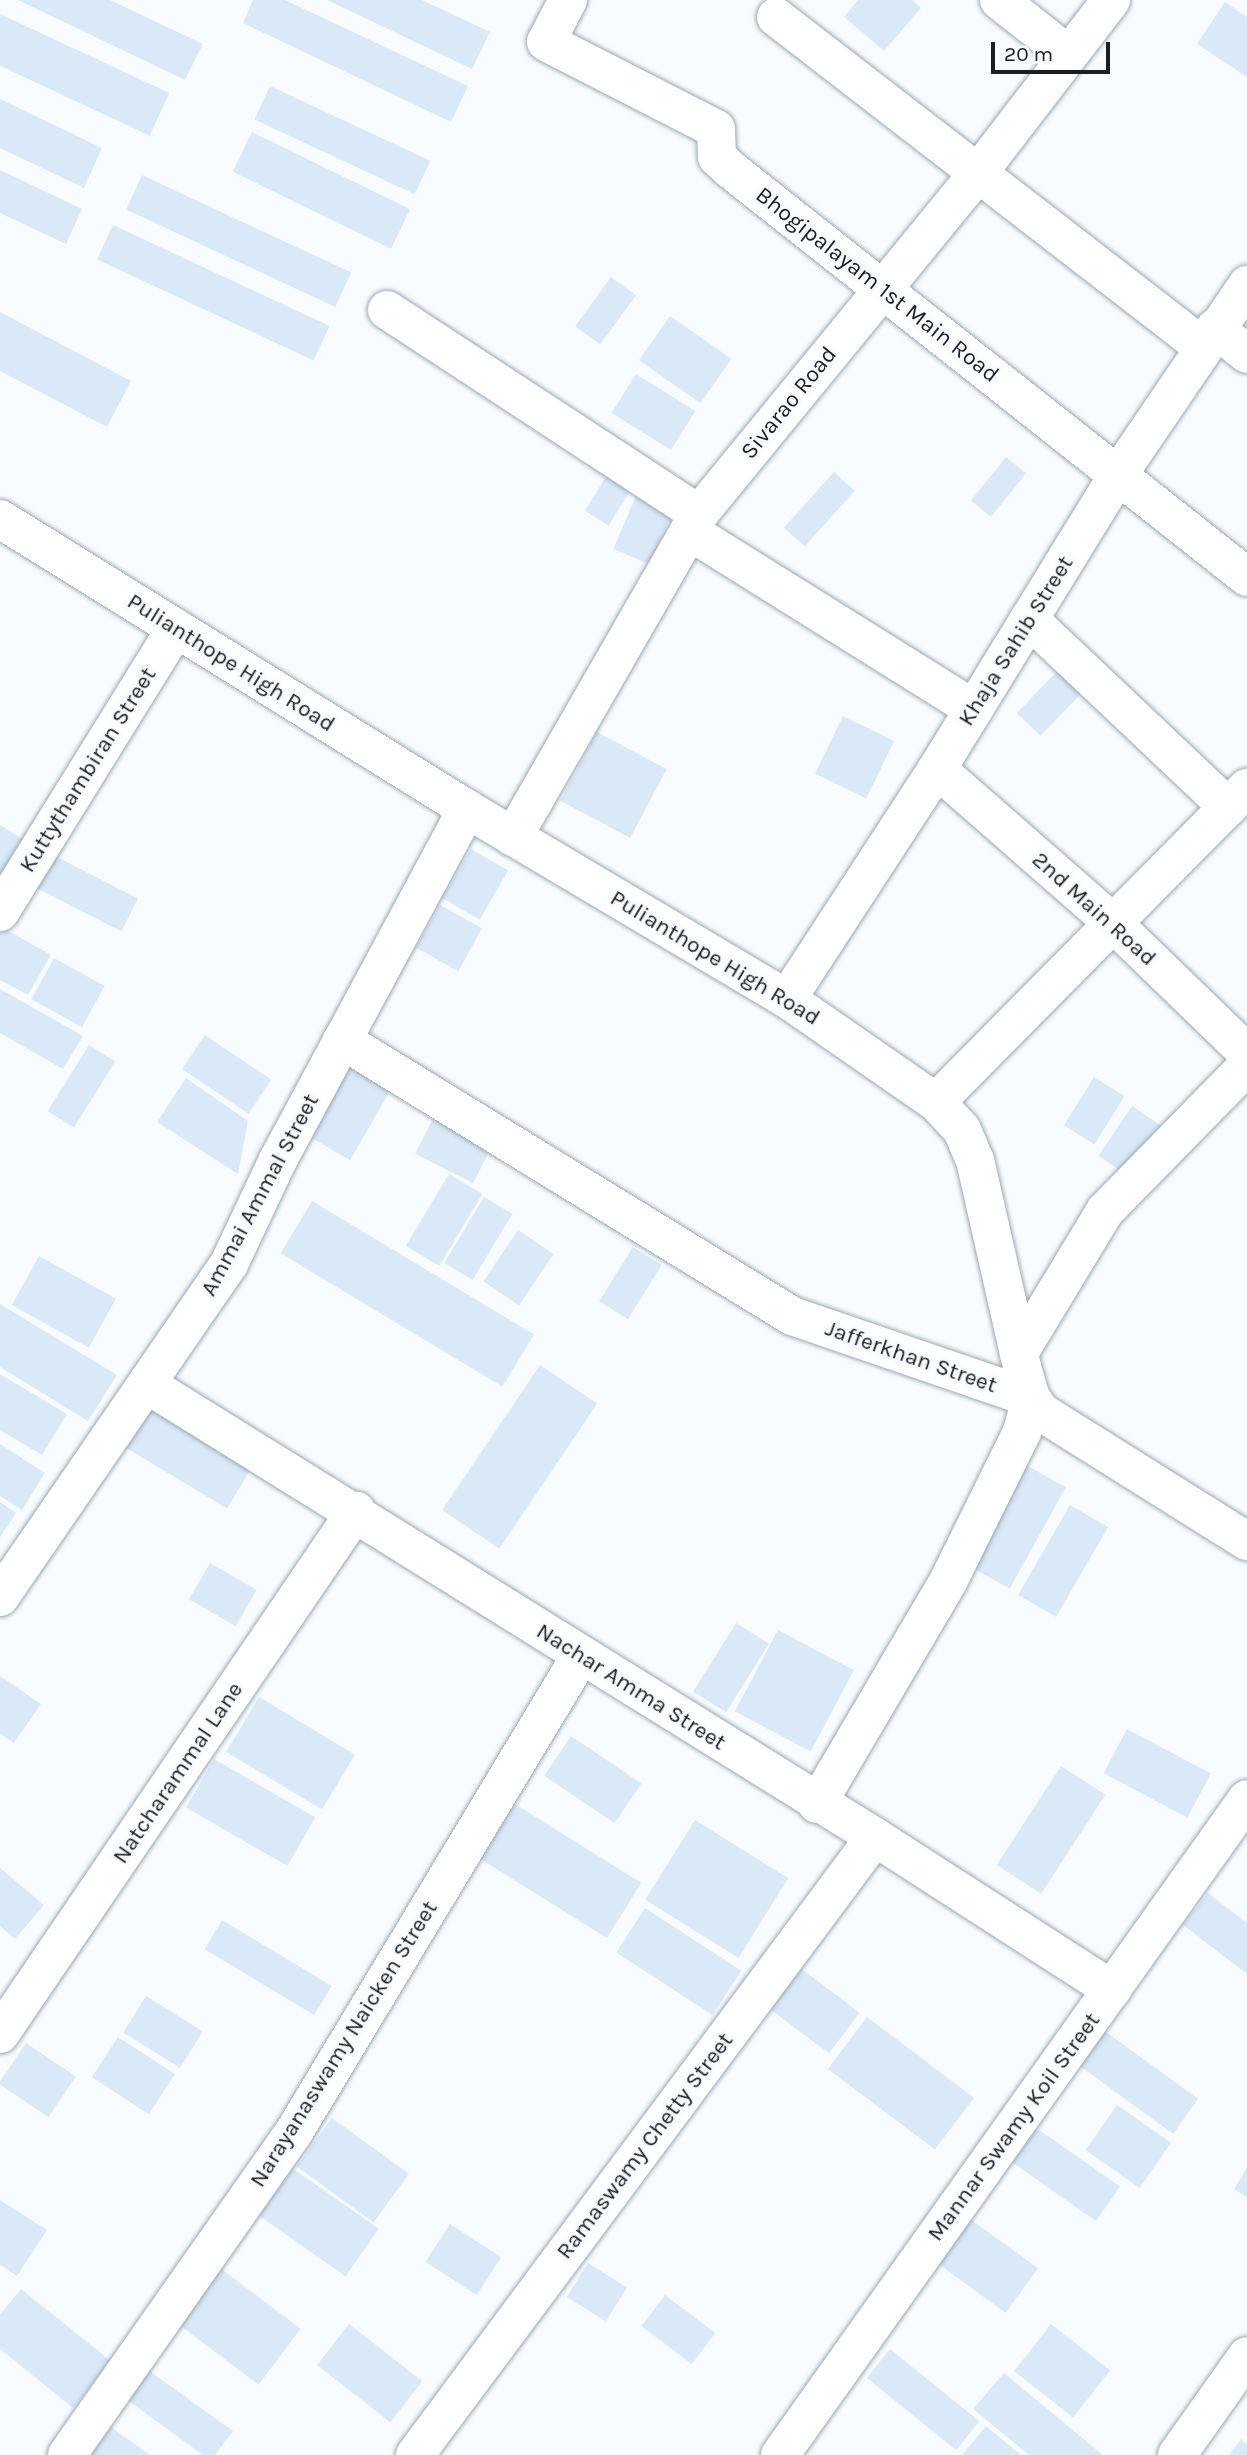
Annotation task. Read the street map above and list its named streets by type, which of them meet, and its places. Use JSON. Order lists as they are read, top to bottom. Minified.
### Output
{"streets":{"street":["Bhogipalayam 1st Main Road","Sivarao Road","Khaja Sahib Street","Pulianthope High Road","Kuttythambiran Street","2nd Main Road","Ammai Ammal Street","Jafferkhan Street","Nachar Amma Street","Natcharammal Lane","Narayanaswamy Naicken Street","Mannar Swamy Koil Street","Ramaswamy Chetty Street"]},"crossings":[["Bhogipalayam 1st Main Road","Sivarao Road"],["Bhogipalayam 1st Main Road","Khaja Sahib Street"],["Sivarao Road","Pulianthope High Road"],["Khaja Sahib Street","Pulianthope High Road"],["Khaja Sahib Street","2nd Main Road"],["Pulianthope High Road","Kuttythambiran Street"],["Pulianthope High Road","Ammai Ammal Street"],["Pulianthope High Road","Jafferkhan Street"],["Ammai Ammal Street","Jafferkhan Street"],["Ammai Ammal Street","Nachar Amma Street"],["Nachar Amma Street","Natcharammal Lane"],["Nachar Amma Street","Narayanaswamy Naicken Street"],["Nachar Amma Street","Mannar Swamy Koil Street"],["Nachar Amma Street","Ramaswamy Chetty Street"]],"scale_bar":"20 m"}
